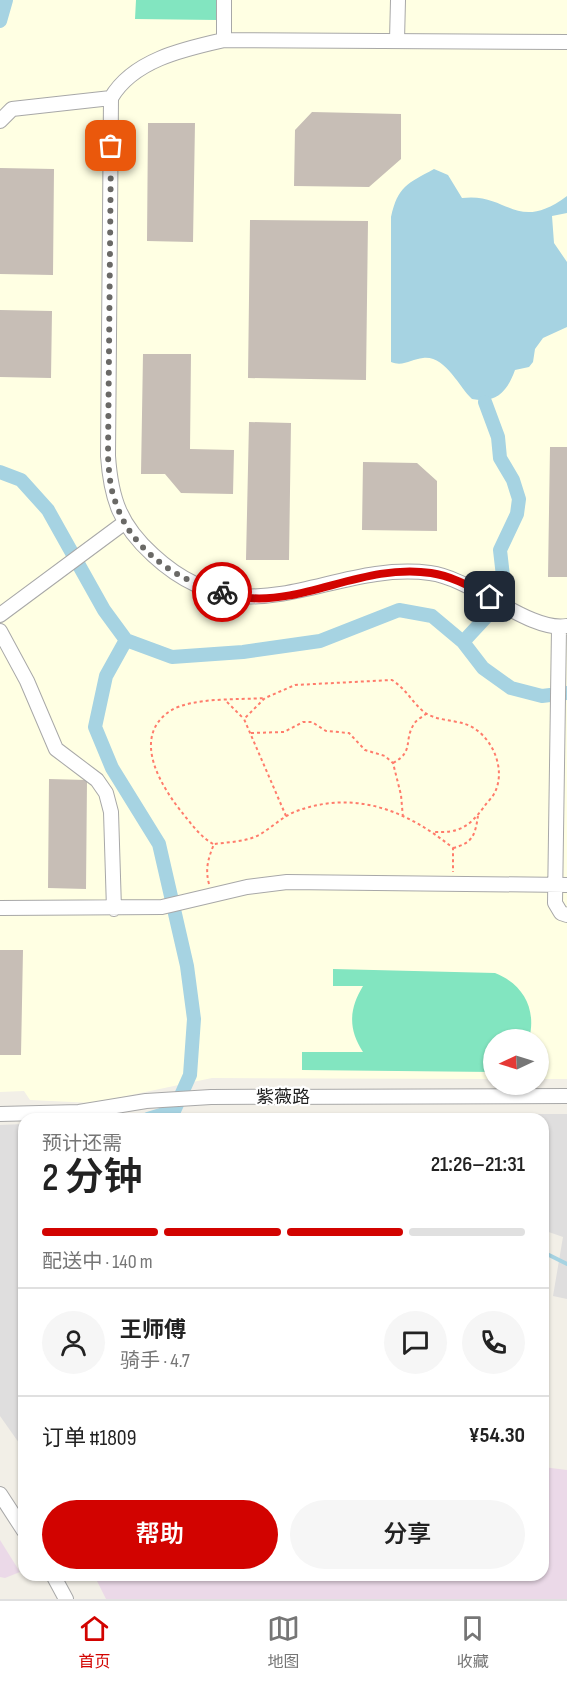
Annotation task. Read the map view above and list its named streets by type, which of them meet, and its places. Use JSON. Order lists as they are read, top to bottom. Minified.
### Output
{"streets":{"street":["紫薇路"]},"north":"left","page":{"heading":["2 分钟","预计还需","21:26–21:31"],"panel":["王师傅","骑手 · 4.7","订单 #1809","¥54.30"],"bar":"配送中 · 140 m","buttons":["帮助","分享"],"tabs":["首页","地图","收藏"]}}
